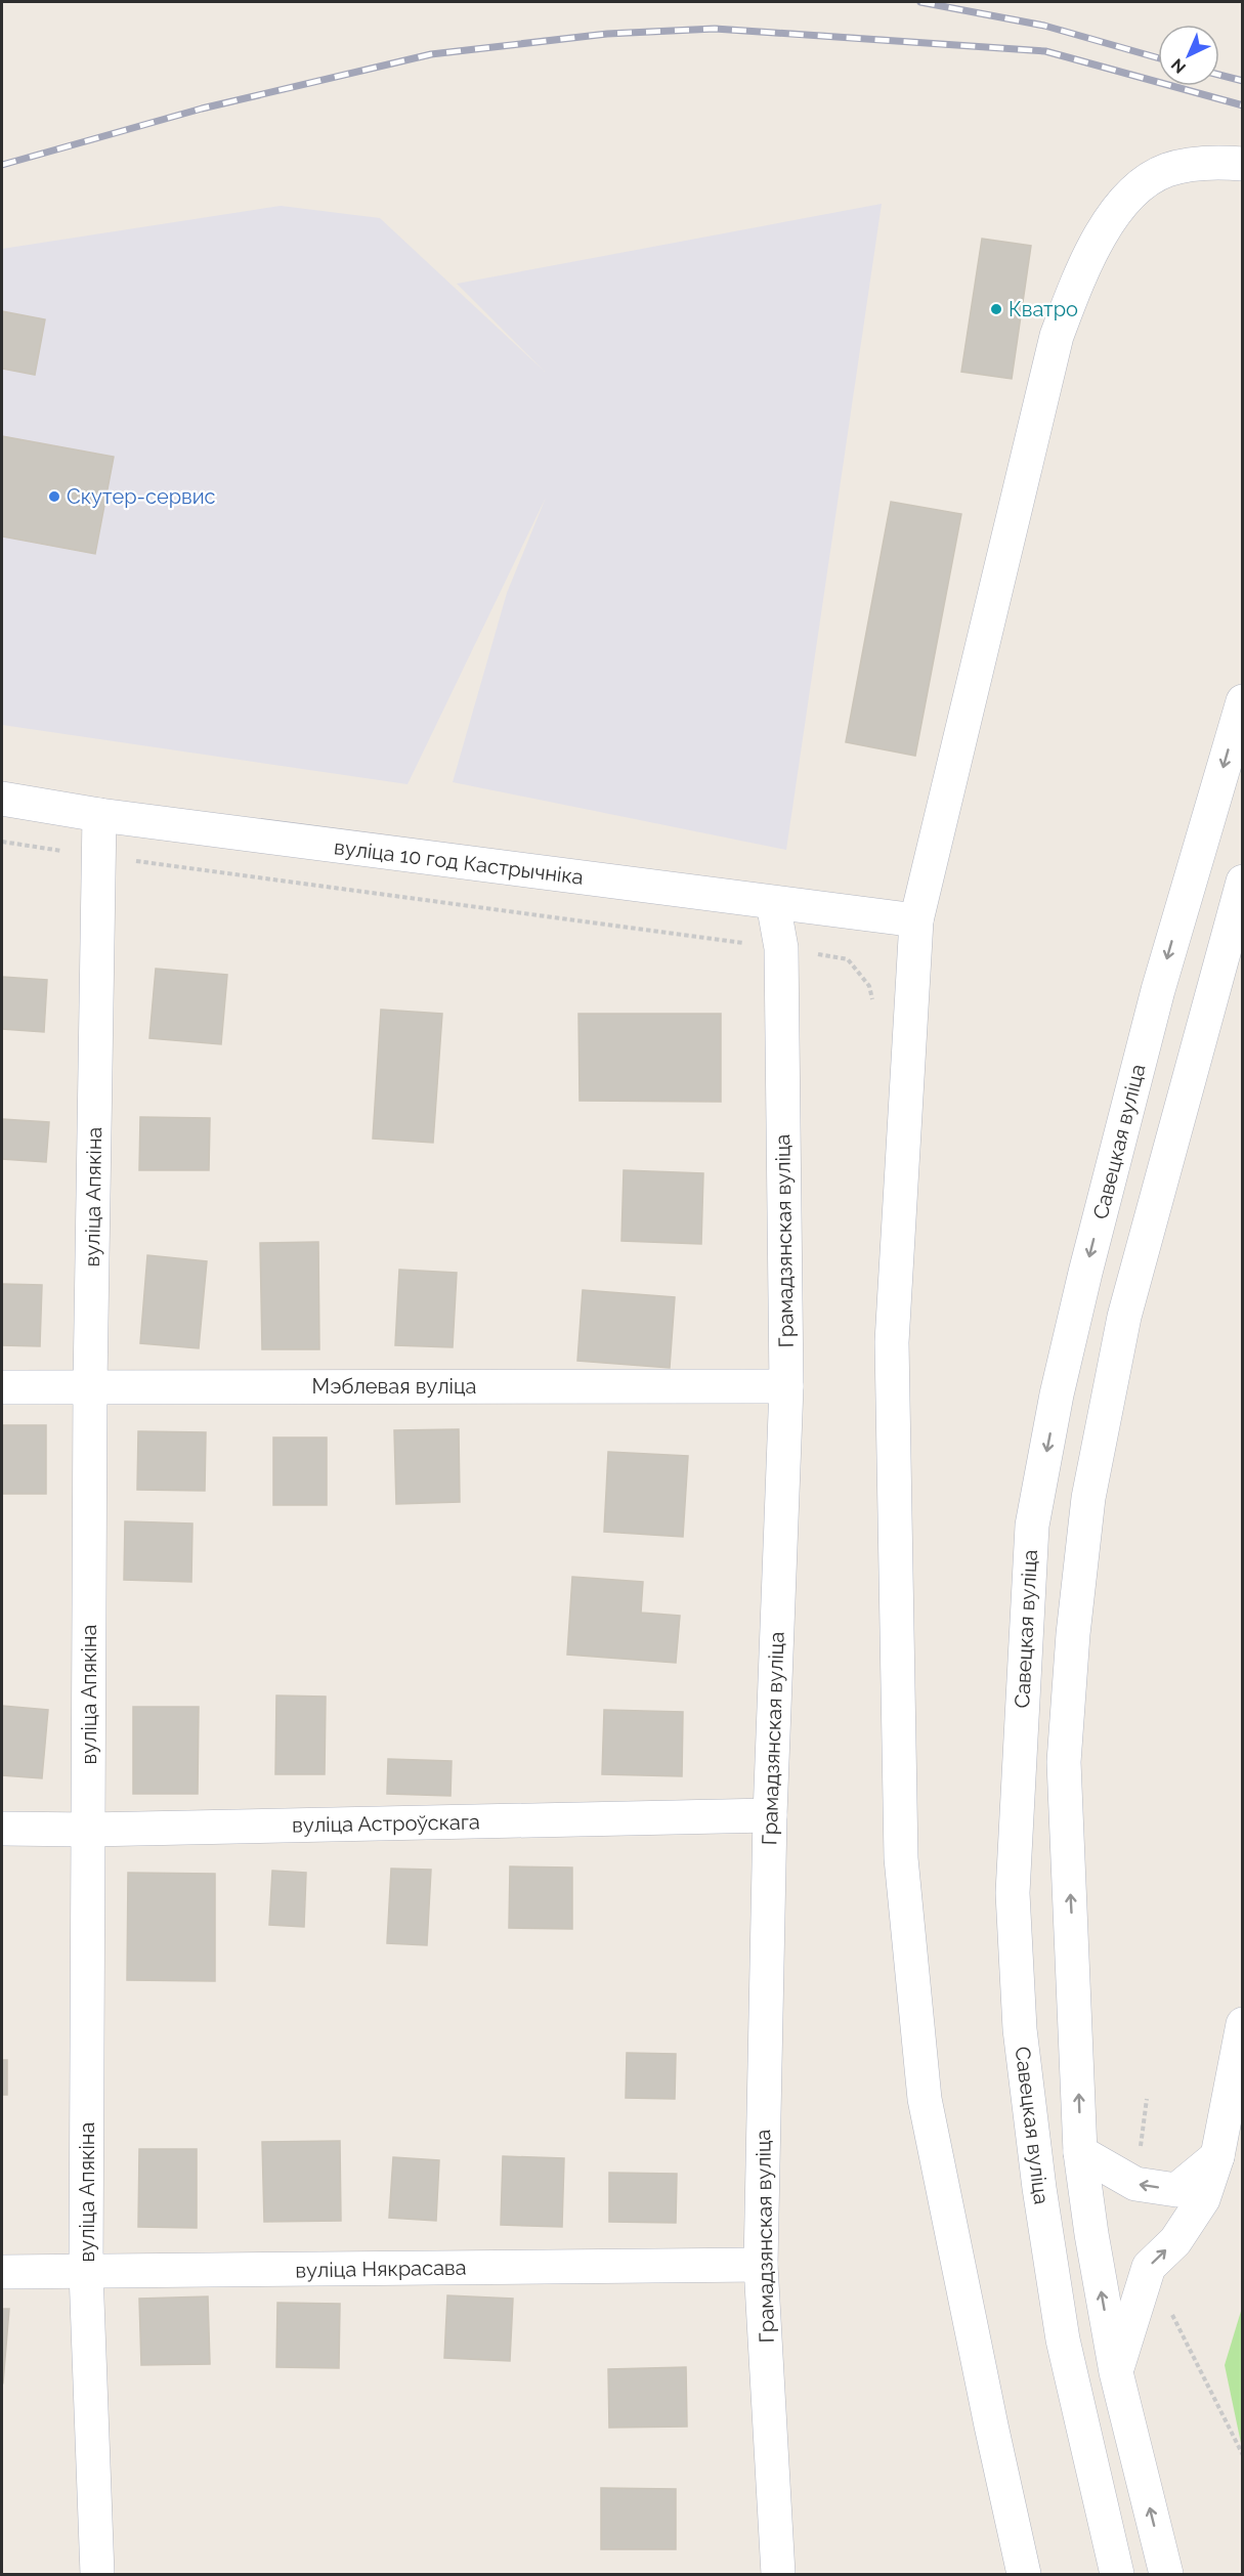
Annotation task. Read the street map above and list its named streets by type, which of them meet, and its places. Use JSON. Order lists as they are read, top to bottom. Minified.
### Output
{"streets":{"street":["вуліца 10 год Кастрычніка","Савецкая вуліца","вуліца Апякіна","Грамадзянская вуліца","Мэблевая вуліца","вуліца Астроўскага","вуліца Някрасава"]},"crossings":[["вуліца 10 год Кастрычніка","вуліца Апякіна"],["вуліца 10 год Кастрычніка","Грамадзянская вуліца"],["вуліца Апякіна","Мэблевая вуліца"],["вуліца Апякіна","вуліца Астроўскага"],["вуліца Апякіна","вуліца Някрасава"],["Грамадзянская вуліца","Мэблевая вуліца"],["Грамадзянская вуліца","вуліца Астроўскага"],["Грамадзянская вуліца","вуліца Някрасава"]],"places":["Кватро","Скутер-сервис"],"north":"bottom left"}
